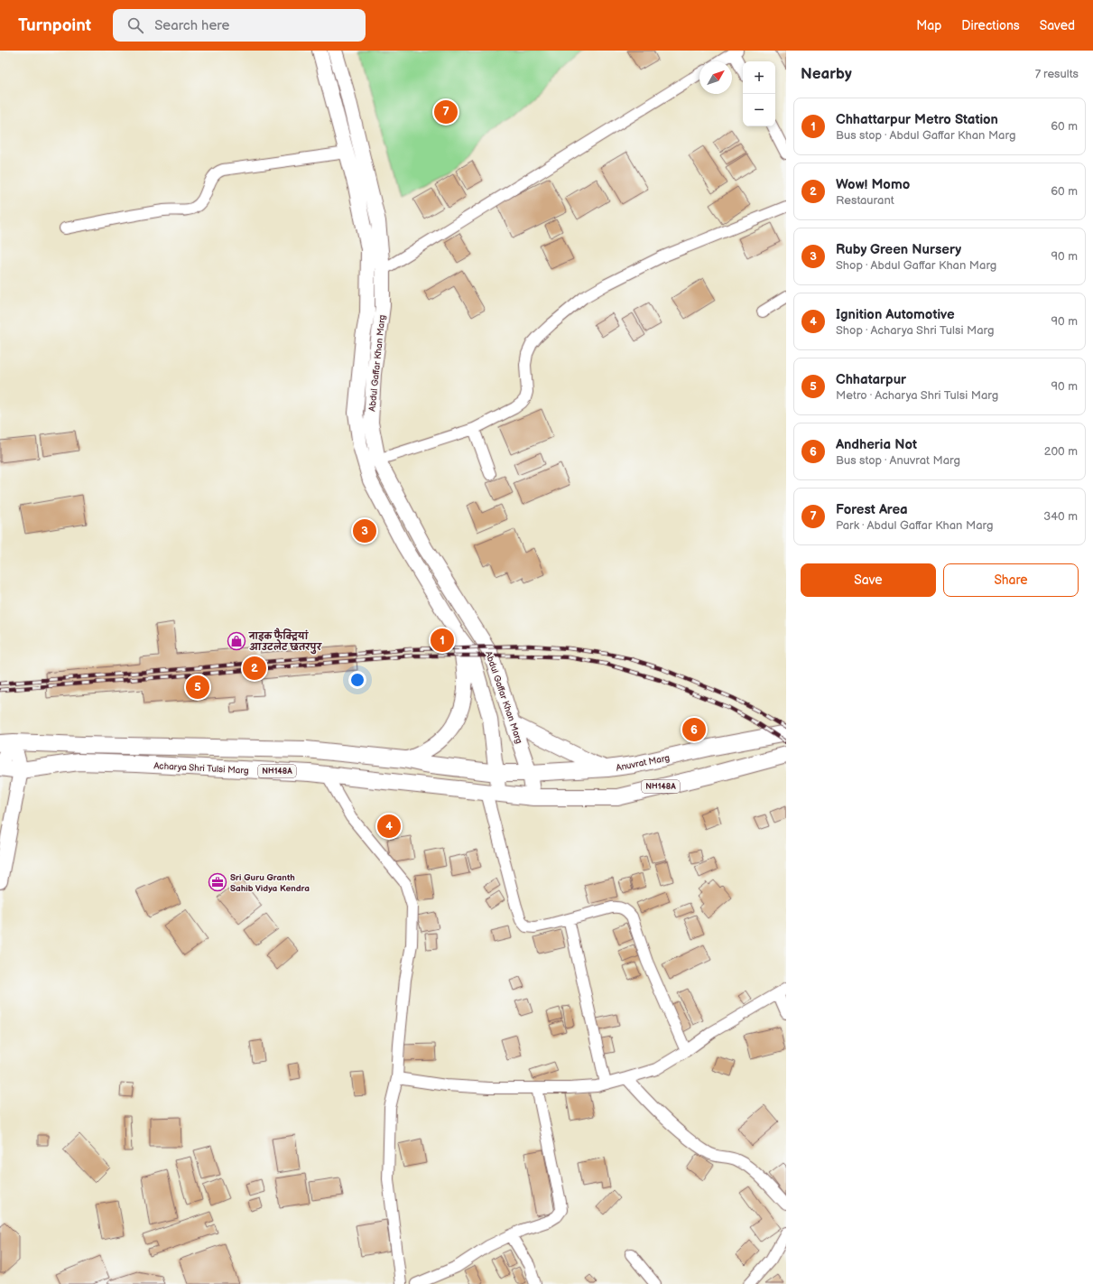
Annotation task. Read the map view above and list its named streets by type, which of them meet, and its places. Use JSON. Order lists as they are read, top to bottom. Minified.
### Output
{"streets":{"highway":["Anuvrat Marg","Acharya Shri Tulsi Marg","NH148A"],"main road":["Abdul Gaffar Khan Marg"]},"crossings":[["Abdul Gaffar Khan Marg","Anuvrat Marg"],["Abdul Gaffar Khan Marg","Acharya Shri Tulsi Marg"],["Abdul Gaffar Khan Marg","NH148A"],["Anuvrat Marg","Acharya Shri Tulsi Marg"],["Acharya Shri Tulsi Marg","NH148A"]],"places":{"shop":["नाइक फैक्ट्रियां आउटलेट छतरपुर"],"office":["Sri Guru Granth Sahib Vidya Kendra"]},"north":"top right","page":{"header":"Turnpoint","search":"Search here","nav":["Map","Directions","Saved"],"heading":["Nearby","7 results"],"map_buttons":["+","−"],"list":[{"mark":"1","name":"Chhattarpur Metro Station","note":"Bus stop · Abdul Gaffar Khan Marg","value":"60 m"},{"mark":"2","name":"Wow! Momo","note":"Restaurant","value":"60 m"},{"mark":"3","name":"Ruby Green Nursery","note":"Shop · Abdul Gaffar Khan Marg","value":"90 m"},{"mark":"4","name":"Ignition Automotive","note":"Shop · Acharya Shri Tulsi Marg","value":"90 m"},{"mark":"5","name":"Chhatarpur","note":"Metro · Acharya Shri Tulsi Marg","value":"90 m"},{"mark":"6","name":"Andheria Not","note":"Bus stop · Anuvrat Marg","value":"200 m"},{"mark":"7","name":"Forest Area","note":"Park · Abdul Gaffar Khan Marg","value":"340 m"}],"pins":["7","3","1","2","5","6","4"],"buttons":["Save","Share"]}}
